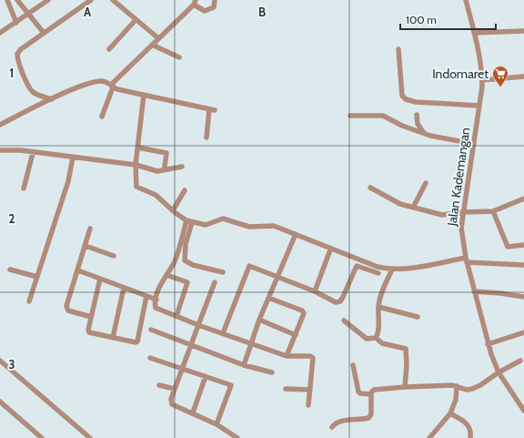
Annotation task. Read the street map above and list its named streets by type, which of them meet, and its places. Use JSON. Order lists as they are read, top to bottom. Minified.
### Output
{"streets":{"street":["Jalan Kademangan"]},"places":{"supermarket":["Indomaret"]},"scale_bar":"100 m","grid":{"columns":["A","B"],"rows":["1","2","3"]}}
